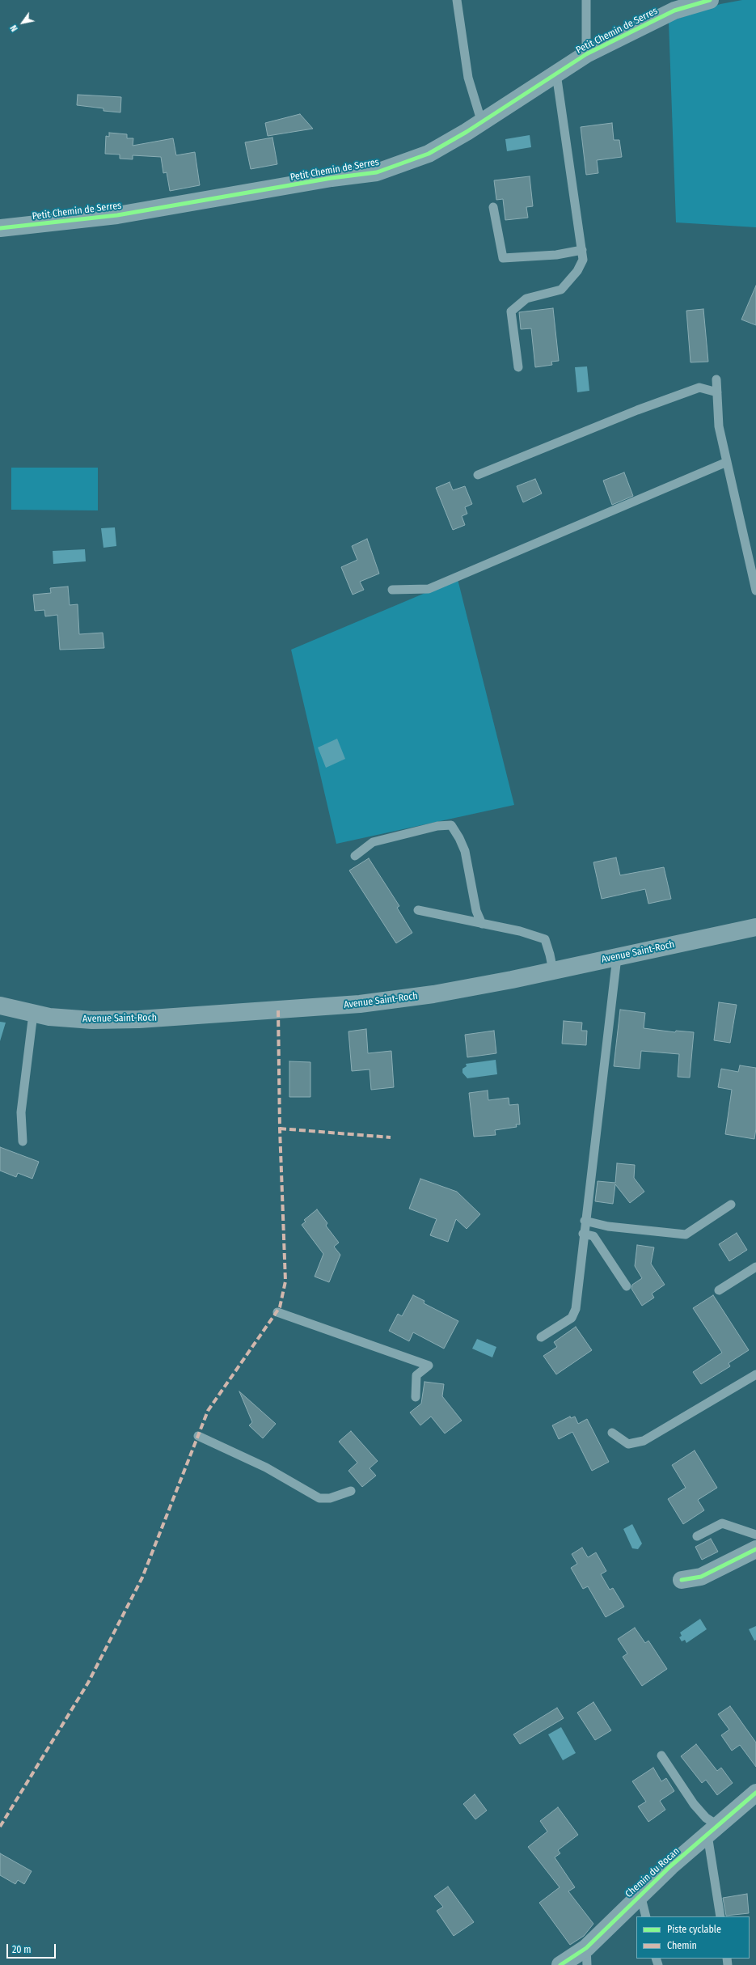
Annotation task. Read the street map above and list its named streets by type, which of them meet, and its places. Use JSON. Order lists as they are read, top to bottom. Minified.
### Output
{"streets":{"main road":["Avenue Saint-Roch"],"street":["Petit Chemin de Serres","Chemin du Rocan"]},"legend":["Piste cyclable","Chemin"],"scale_bar":"20 m","north":"bottom left"}
